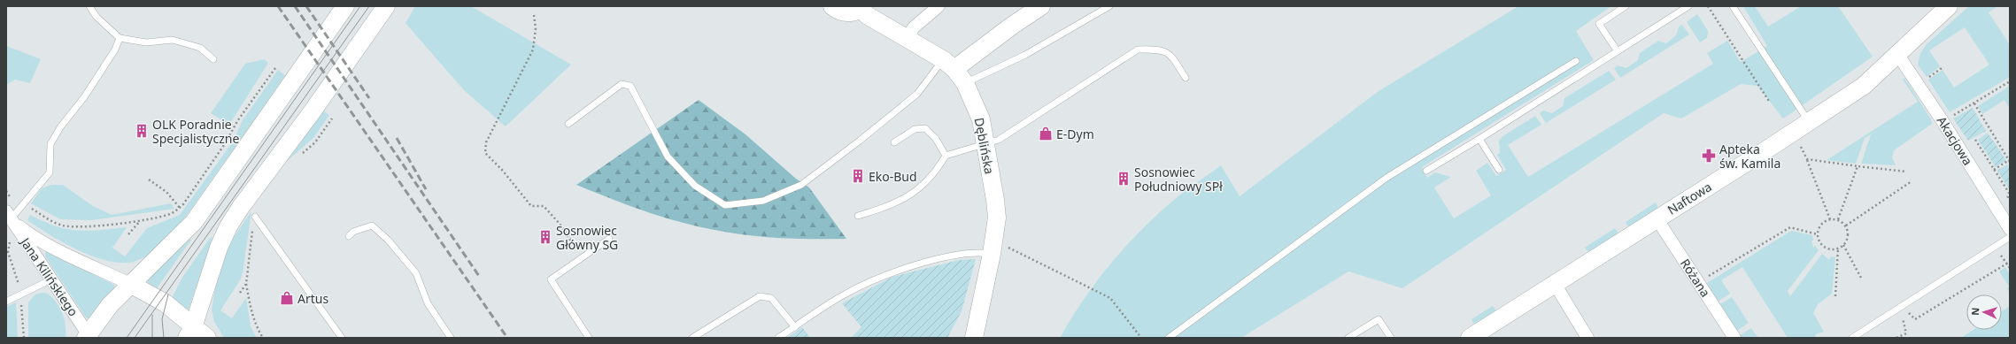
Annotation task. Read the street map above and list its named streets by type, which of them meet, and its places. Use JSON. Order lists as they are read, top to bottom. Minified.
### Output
{"streets":{"main road":["Dęblińska","Naftowa"],"street":["Akacjowa","Jana Kilińskiego","Różana"]},"crossings":[["Akacjowa","Naftowa"],["Naftowa","Różana"]],"places":{"building":["OLK Poradnie Specjalistyczne","Eko-Bud","Sosnowiec Południowy SPł","Sosnowiec Główny SG"],"shop":["E-Dym","Artus"],"pharmacy":["Apteka św. Kamila"]},"north":"left"}
